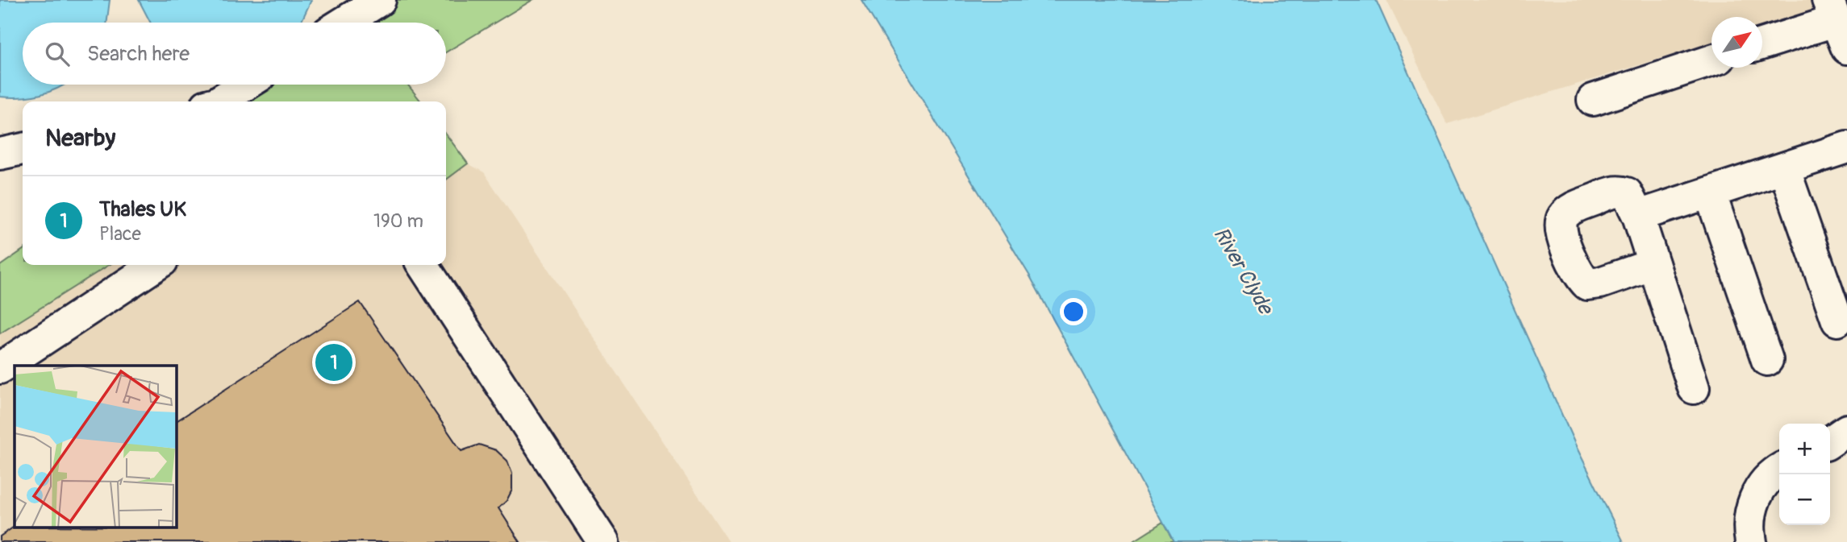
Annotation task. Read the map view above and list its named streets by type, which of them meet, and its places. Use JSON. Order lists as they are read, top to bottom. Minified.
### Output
{"water":["River Clyde"],"north":"top right","page":{"search":"Search here","heading":"Nearby","list":[{"mark":"1","name":"Thales UK","note":"Place","value":"190 m"}],"pins":"1","map_buttons":["+","−"]}}
